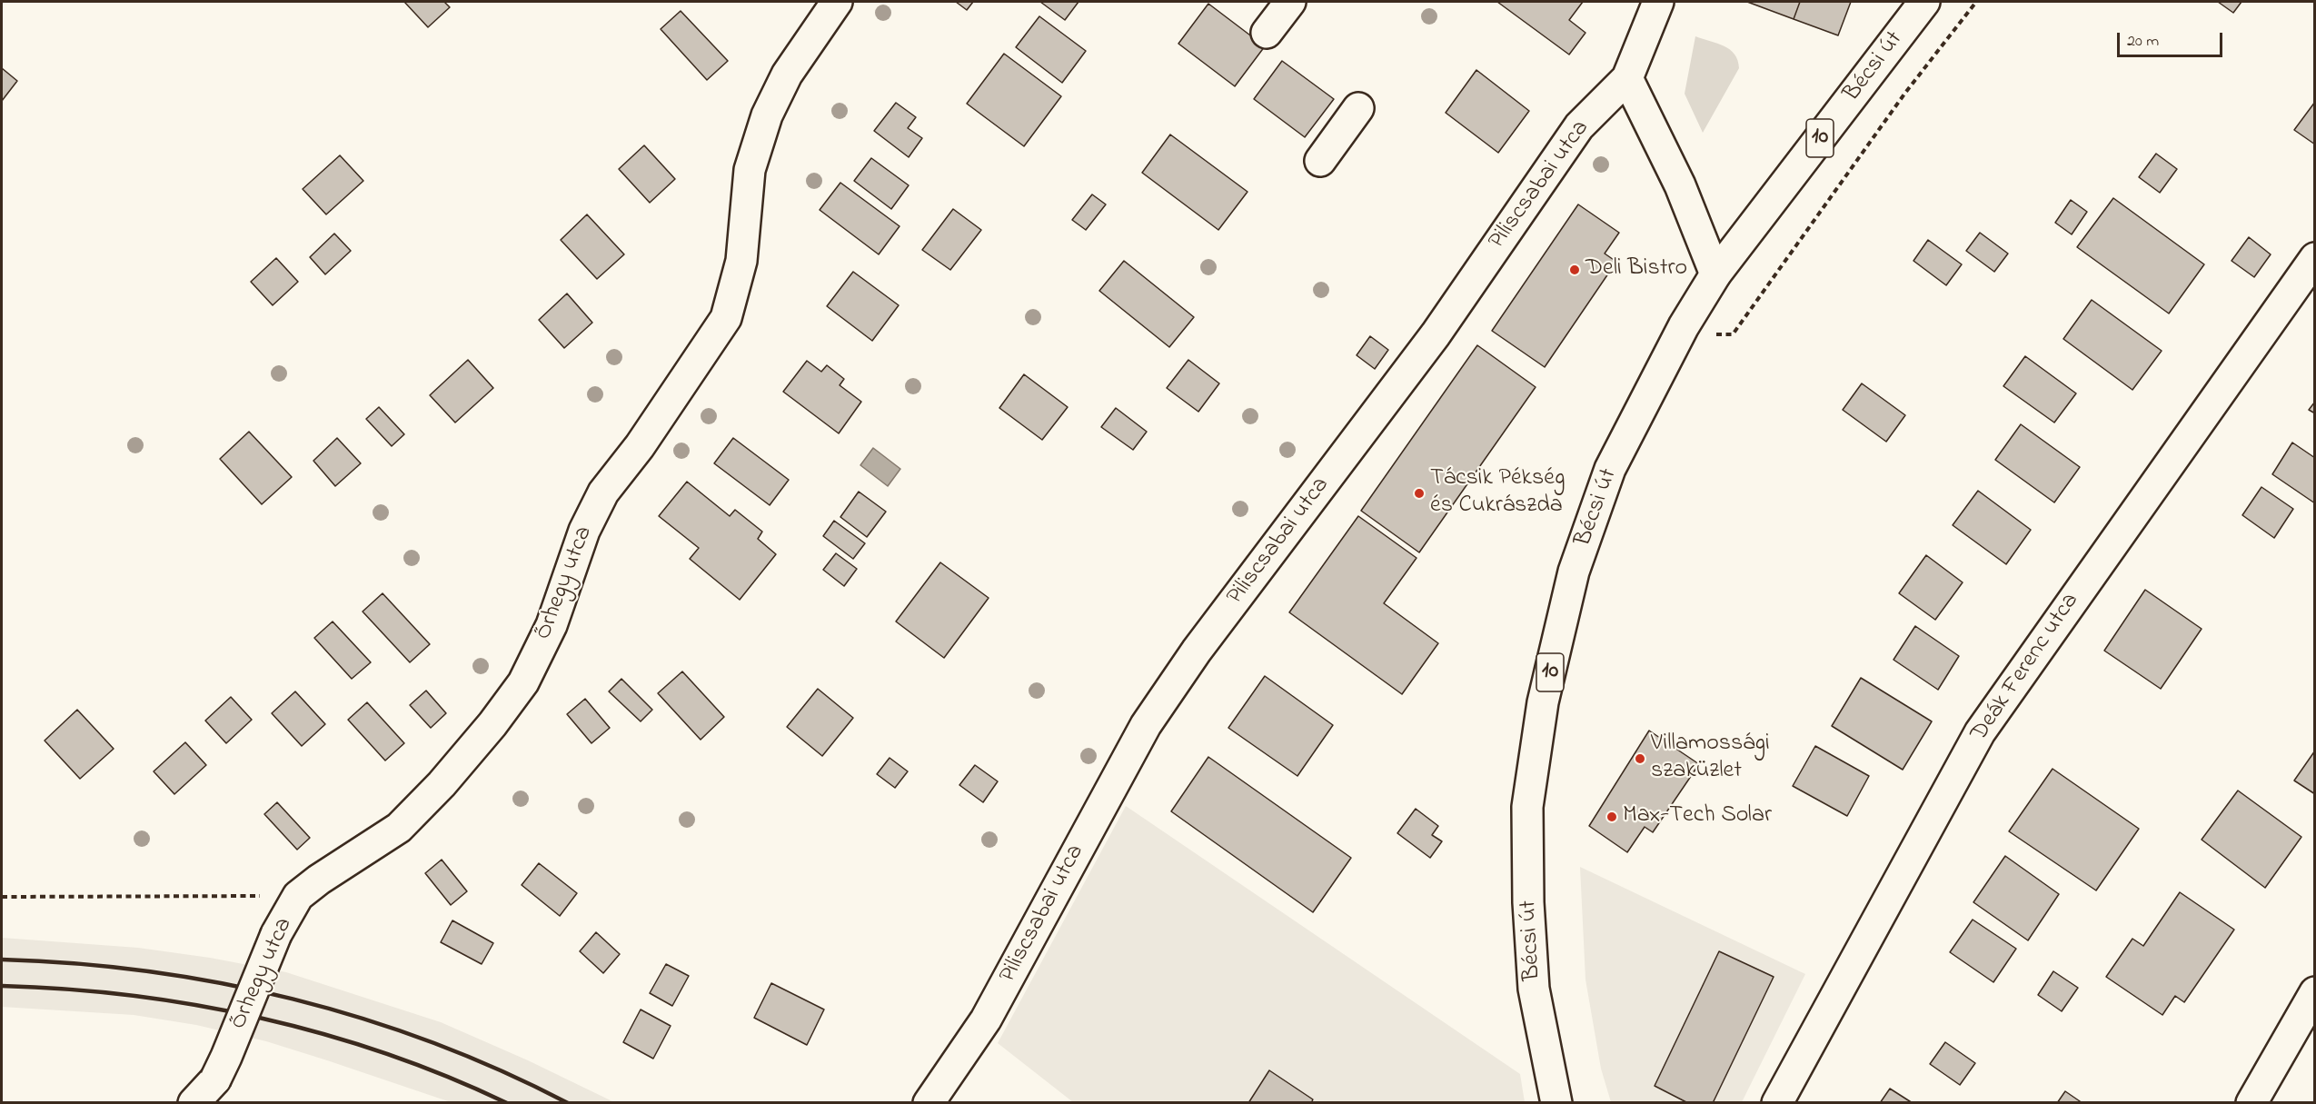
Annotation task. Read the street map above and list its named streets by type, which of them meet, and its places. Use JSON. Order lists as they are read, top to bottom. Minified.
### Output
{"streets":{"street":["Bécsi út","10","Piliscsabai utca","Őrhegy utca","Deák Ferenc utca"]},"places":["Deli Bistro","Tácsik Pékség és Cukrászda","Villamossági szaküzlet","Max-Tech Solar"],"scale_bar":"20 m"}
